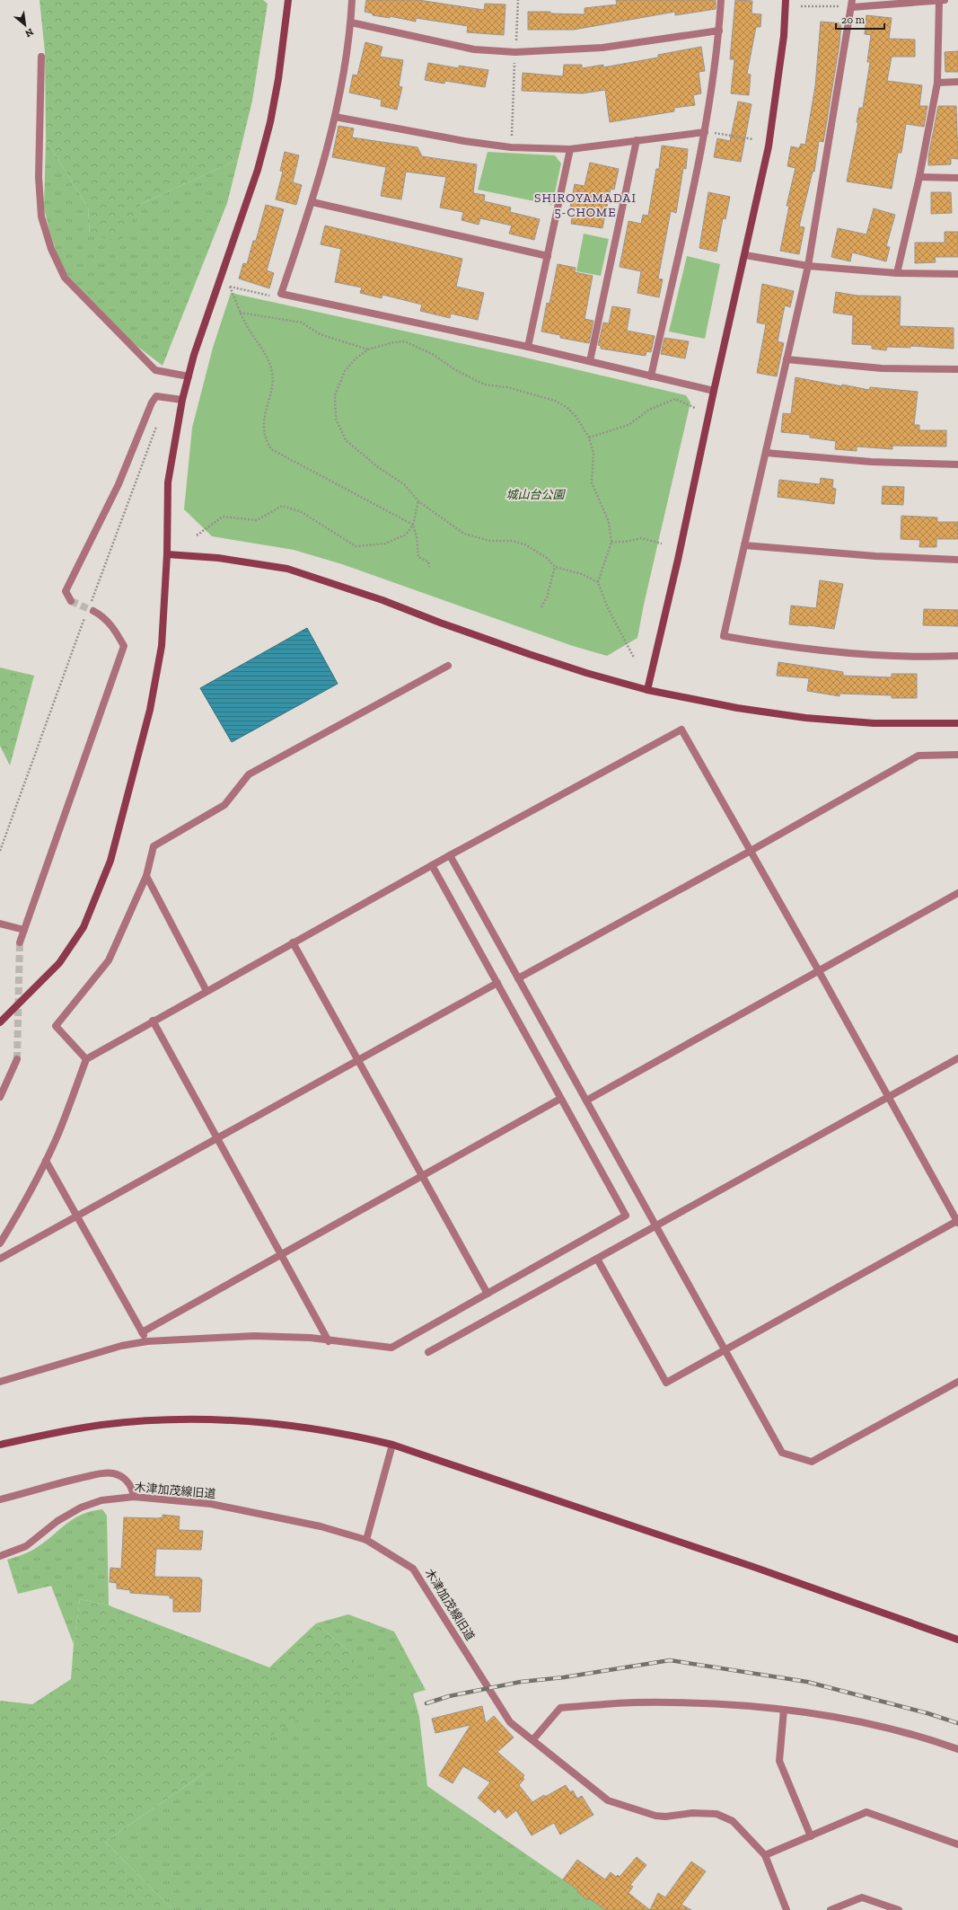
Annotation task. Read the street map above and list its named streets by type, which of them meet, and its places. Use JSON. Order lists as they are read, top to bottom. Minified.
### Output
{"streets":{"street":["木津加茂線旧道"]},"districts":["SHIROYAMADAI 5-CHOME"],"parks":["城山台公園"],"scale_bar":"20 m","north":"bottom right"}
